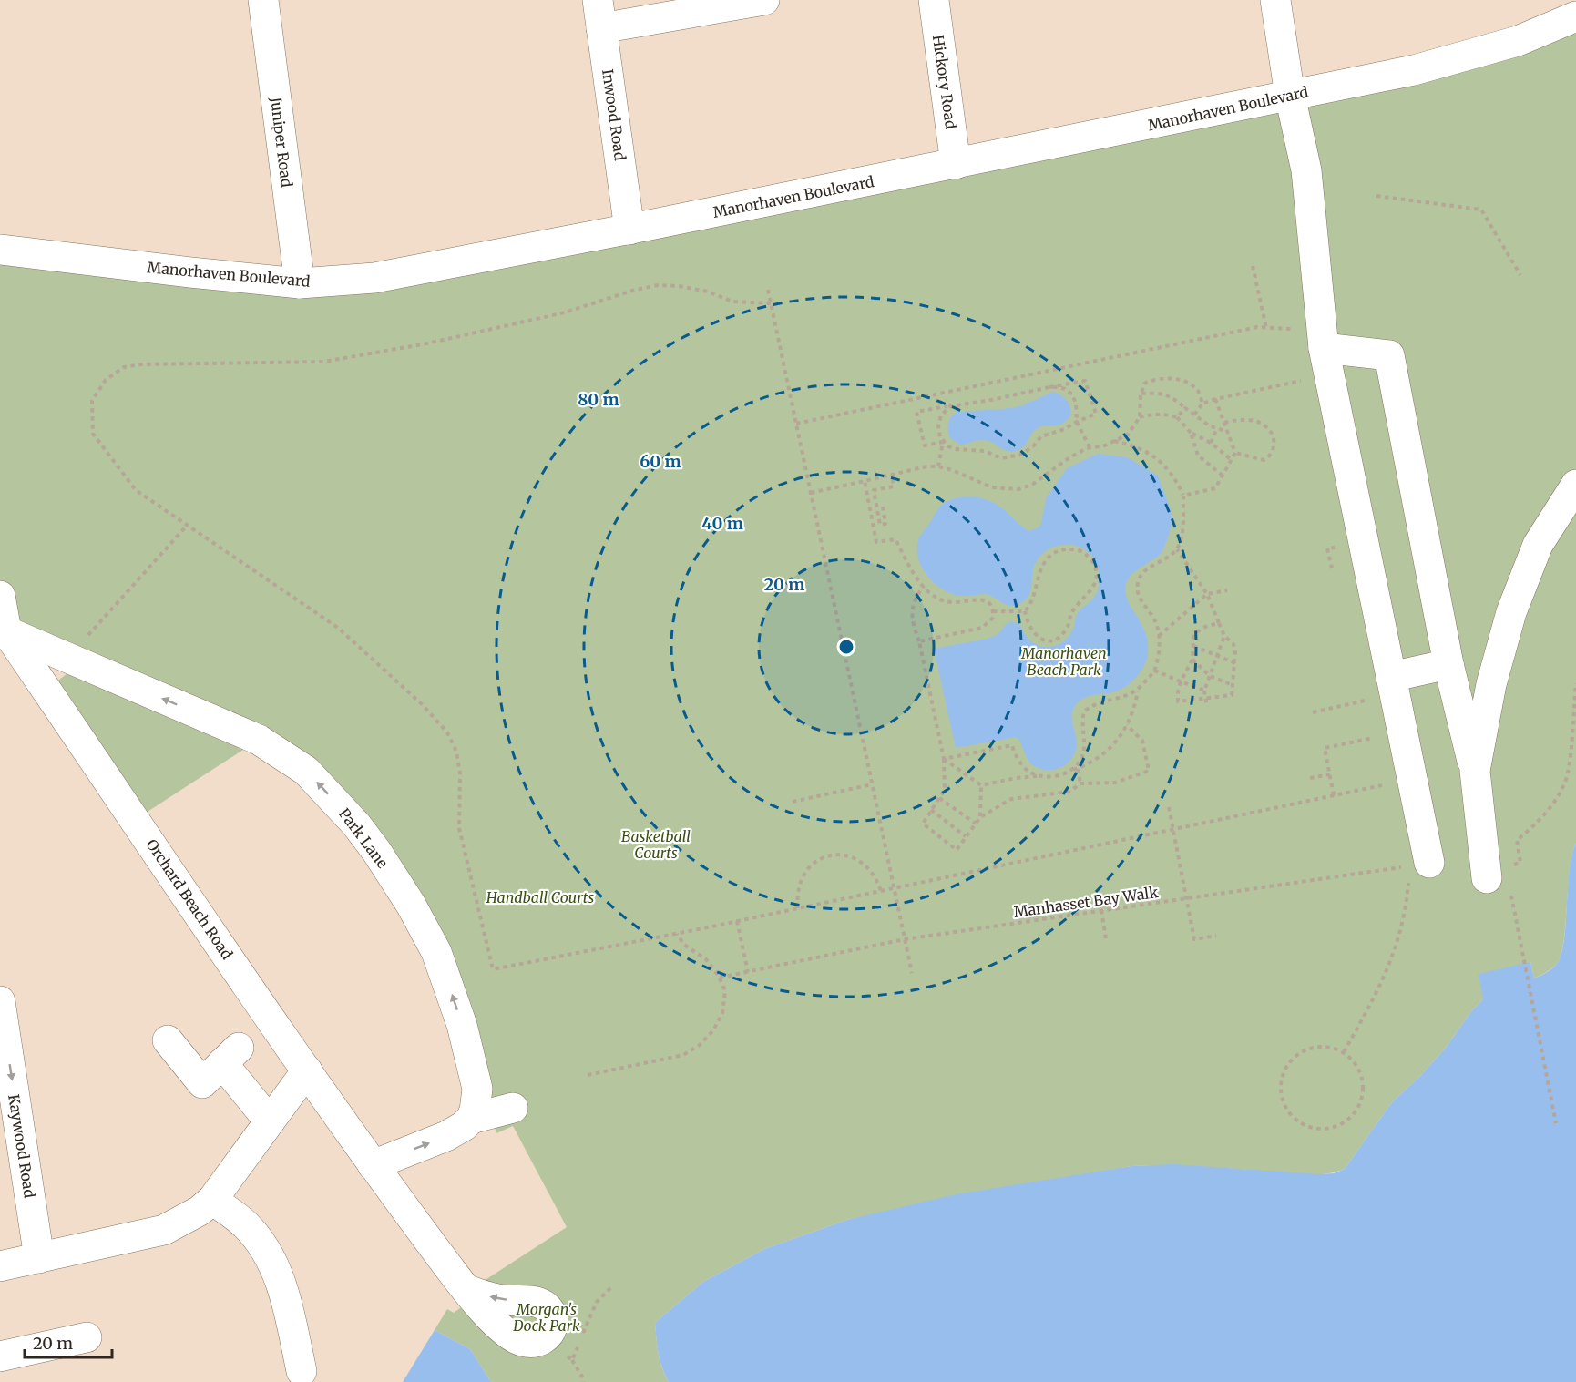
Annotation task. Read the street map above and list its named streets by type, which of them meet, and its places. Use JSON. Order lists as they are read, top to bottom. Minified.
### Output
{"streets":{"street":["Hickory Road","Manorhaven Boulevard","Inwood Road","Juniper Road","Park Lane","Orchard Beach Road","Kaywood Road"],"path":["Manhasset Bay Walk"]},"crossings":[["Hickory Road","Manorhaven Boulevard"],["Manorhaven Boulevard","Inwood Road"],["Manorhaven Boulevard","Juniper Road"],["Park Lane","Orchard Beach Road"]],"one_way":["Park Lane","Kaywood Road"],"parks":["Manorhaven Beach Park","Basketball Courts","Handball Courts","Morgan's Dock Park"],"scale_bar":"20 m","rings":["80 m","60 m","40 m","20 m"]}
